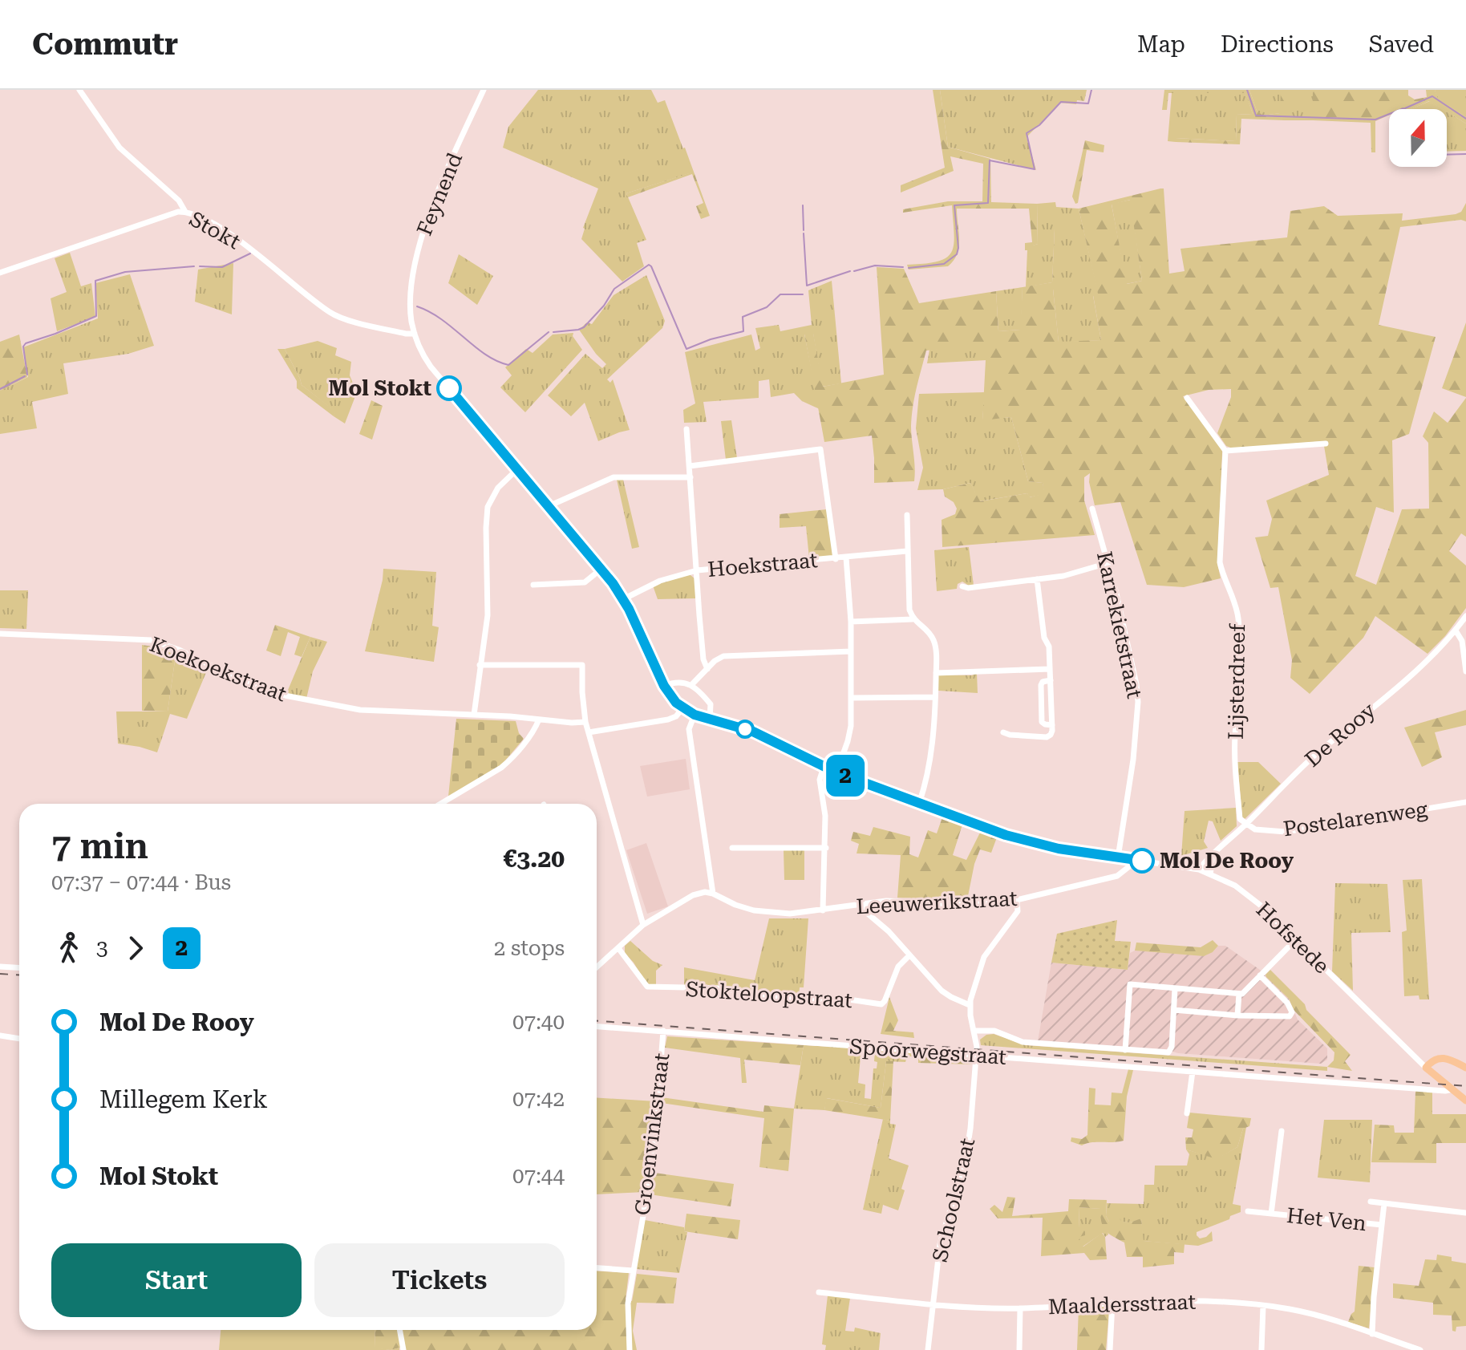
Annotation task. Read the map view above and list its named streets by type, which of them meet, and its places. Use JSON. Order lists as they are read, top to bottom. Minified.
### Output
{"streets":{"street":["Feynend","Stokt","Hoekstraat","Karrekietstraat","Koekoekstraat","Lijsterdreef","De Rooy","Postelarenweg","Leeuwerikstraat","Hofstede","Stokteloopstraat","Spoorwegstraat","Groenvinkstraat","Schoolstraat","Het Ven","Maaldersstraat"]},"crossings":[["Feynend","Stokt"],["Feynend","Hoekstraat"],["Feynend","Hofstede"],["Karrekietstraat","Hofstede"],["Lijsterdreef","De Rooy"],["Lijsterdreef","Postelarenweg"],["De Rooy","Postelarenweg"],["De Rooy","Hofstede"],["Spoorwegstraat","Groenvinkstraat"],["Spoorwegstraat","Schoolstraat"],["Schoolstraat","Maaldersstraat"],["Het Ven","Maaldersstraat"]],"places":["Mol Stokt","Mol De Rooy"],"lines":["bus line 2"],"north":"top","page":{"header":"Commutr","nav":["Map","Directions","Saved"],"on_map":"2","heading":["7 min","07:37 – 07:44 · Bus","€3.20"],"legs":["3","2","2 stops"],"list":[{"name":"Mol De Rooy","value":"07:40"},{"name":"Millegem Kerk","value":"07:42"},{"name":"Mol Stokt","value":"07:44"}],"buttons":["Start","Tickets"]}}
